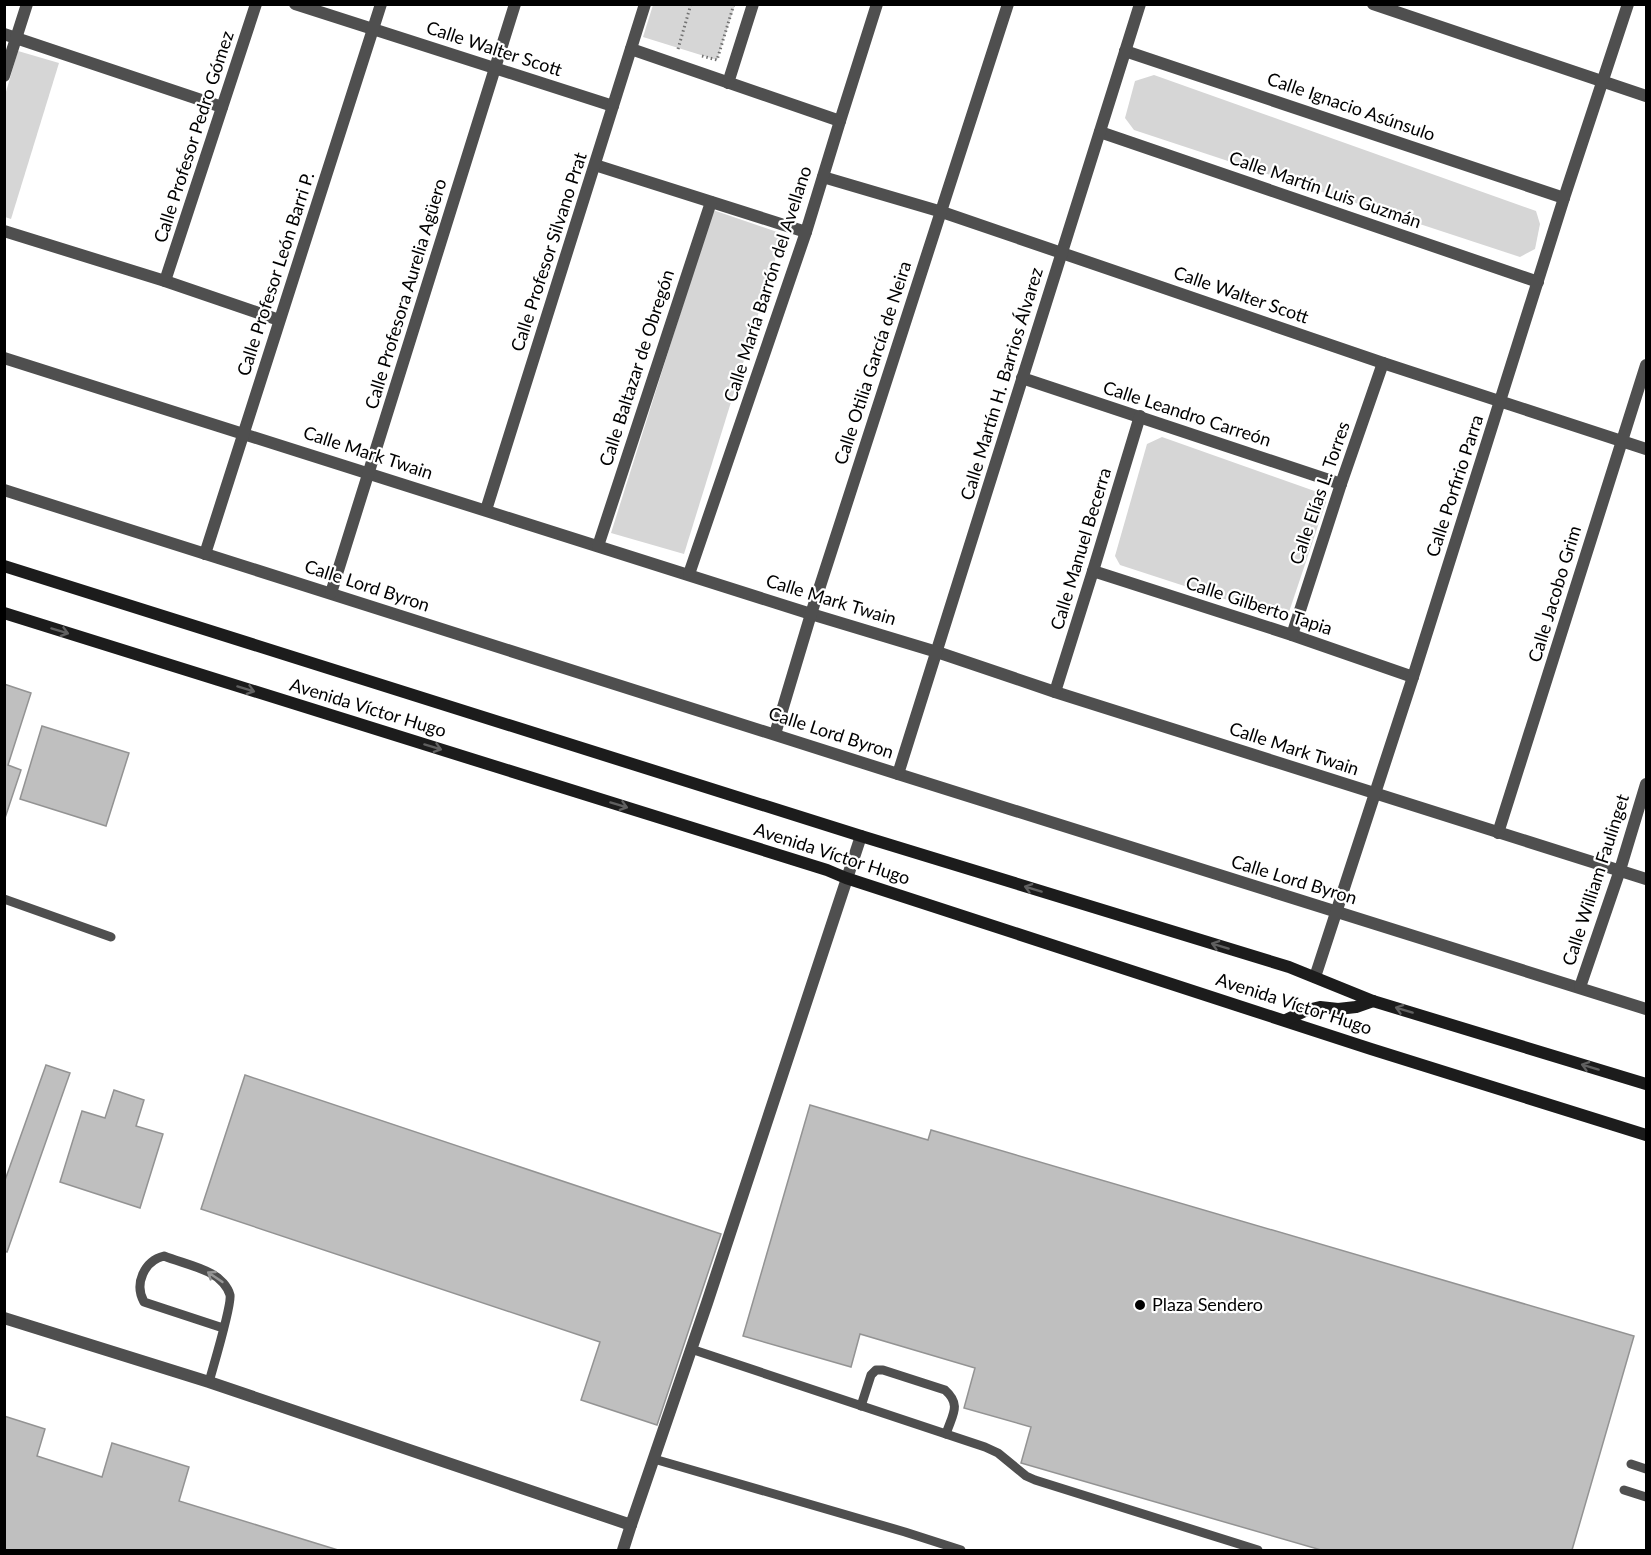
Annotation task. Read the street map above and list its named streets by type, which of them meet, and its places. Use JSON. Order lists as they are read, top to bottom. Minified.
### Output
{"streets":{"street":["Calle Walter Scott","Calle Ignacio Asúnsulo","Calle Profesor Pedro Gómez","Calle Martín Luis Guzmán","Calle Profesor Silvano Prat","Calle Profesor León Barri P.","Calle María Barrón del Avellano","Calle Profesora Aurelia Agüero","Calle Otilia García de Neira","Calle Baltazar de Obregón","Calle Martín H. Barrios Álvarez","Calle Leandro Carreón","Calle Mark Twain","Calle Porfirio Parra","Calle Elías L. Torres","Calle Manuel Becerra","Calle Lord Byron","Calle Jacobo Grim","Calle Gilberto Tapia","Avenida Víctor Hugo","Calle William Faulinget"]},"crossings":[["Calle Walter Scott","Calle Profesor Silvano Prat"],["Calle Walter Scott","Calle Profesor León Barri P."],["Calle Walter Scott","Calle María Barrón del Avellano"],["Calle Walter Scott","Calle Profesora Aurelia Agüero"],["Calle Walter Scott","Calle Otilia García de Neira"],["Calle Walter Scott","Calle Martín H. Barrios Álvarez"],["Calle Walter Scott","Calle Porfirio Parra"],["Calle Walter Scott","Calle Elías L. Torres"],["Calle Walter Scott","Calle Jacobo Grim"],["Calle Ignacio Asúnsulo","Calle Martín H. Barrios Álvarez"],["Calle Ignacio Asúnsulo","Calle Porfirio Parra"],["Calle Martín Luis Guzmán","Calle Martín H. Barrios Álvarez"],["Calle Martín Luis Guzmán","Calle Porfirio Parra"],["Calle Profesor Silvano Prat","Calle Mark Twain"],["Calle Profesor León Barri P.","Calle Mark Twain"],["Calle Profesor León Barri P.","Calle Lord Byron"],["Calle María Barrón del Avellano","Calle Mark Twain"],["Calle Profesora Aurelia Agüero","Calle Mark Twain"],["Calle Profesora Aurelia Agüero","Calle Lord Byron"],["Calle Otilia García de Neira","Calle Mark Twain"],["Calle Otilia García de Neira","Calle Lord Byron"],["Calle Baltazar de Obregón","Calle Mark Twain"],["Calle Martín H. Barrios Álvarez","Calle Leandro Carreón"],["Calle Martín H. Barrios Álvarez","Calle Mark Twain"],["Calle Martín H. Barrios Álvarez","Calle Lord Byron"],["Calle Leandro Carreón","Calle Elías L. Torres"],["Calle Leandro Carreón","Calle Manuel Becerra"],["Calle Mark Twain","Calle Porfirio Parra"],["Calle Mark Twain","Calle Manuel Becerra"],["Calle Mark Twain","Calle Jacobo Grim"],["Calle Mark Twain","Calle William Faulinget"],["Calle Porfirio Parra","Calle Lord Byron"],["Calle Porfirio Parra","Calle Gilberto Tapia"],["Calle Porfirio Parra","Avenida Víctor Hugo"],["Calle Elías L. Torres","Calle Gilberto Tapia"],["Calle Manuel Becerra","Calle Gilberto Tapia"],["Calle Lord Byron","Calle William Faulinget"]],"places":["Plaza Sendero"]}
